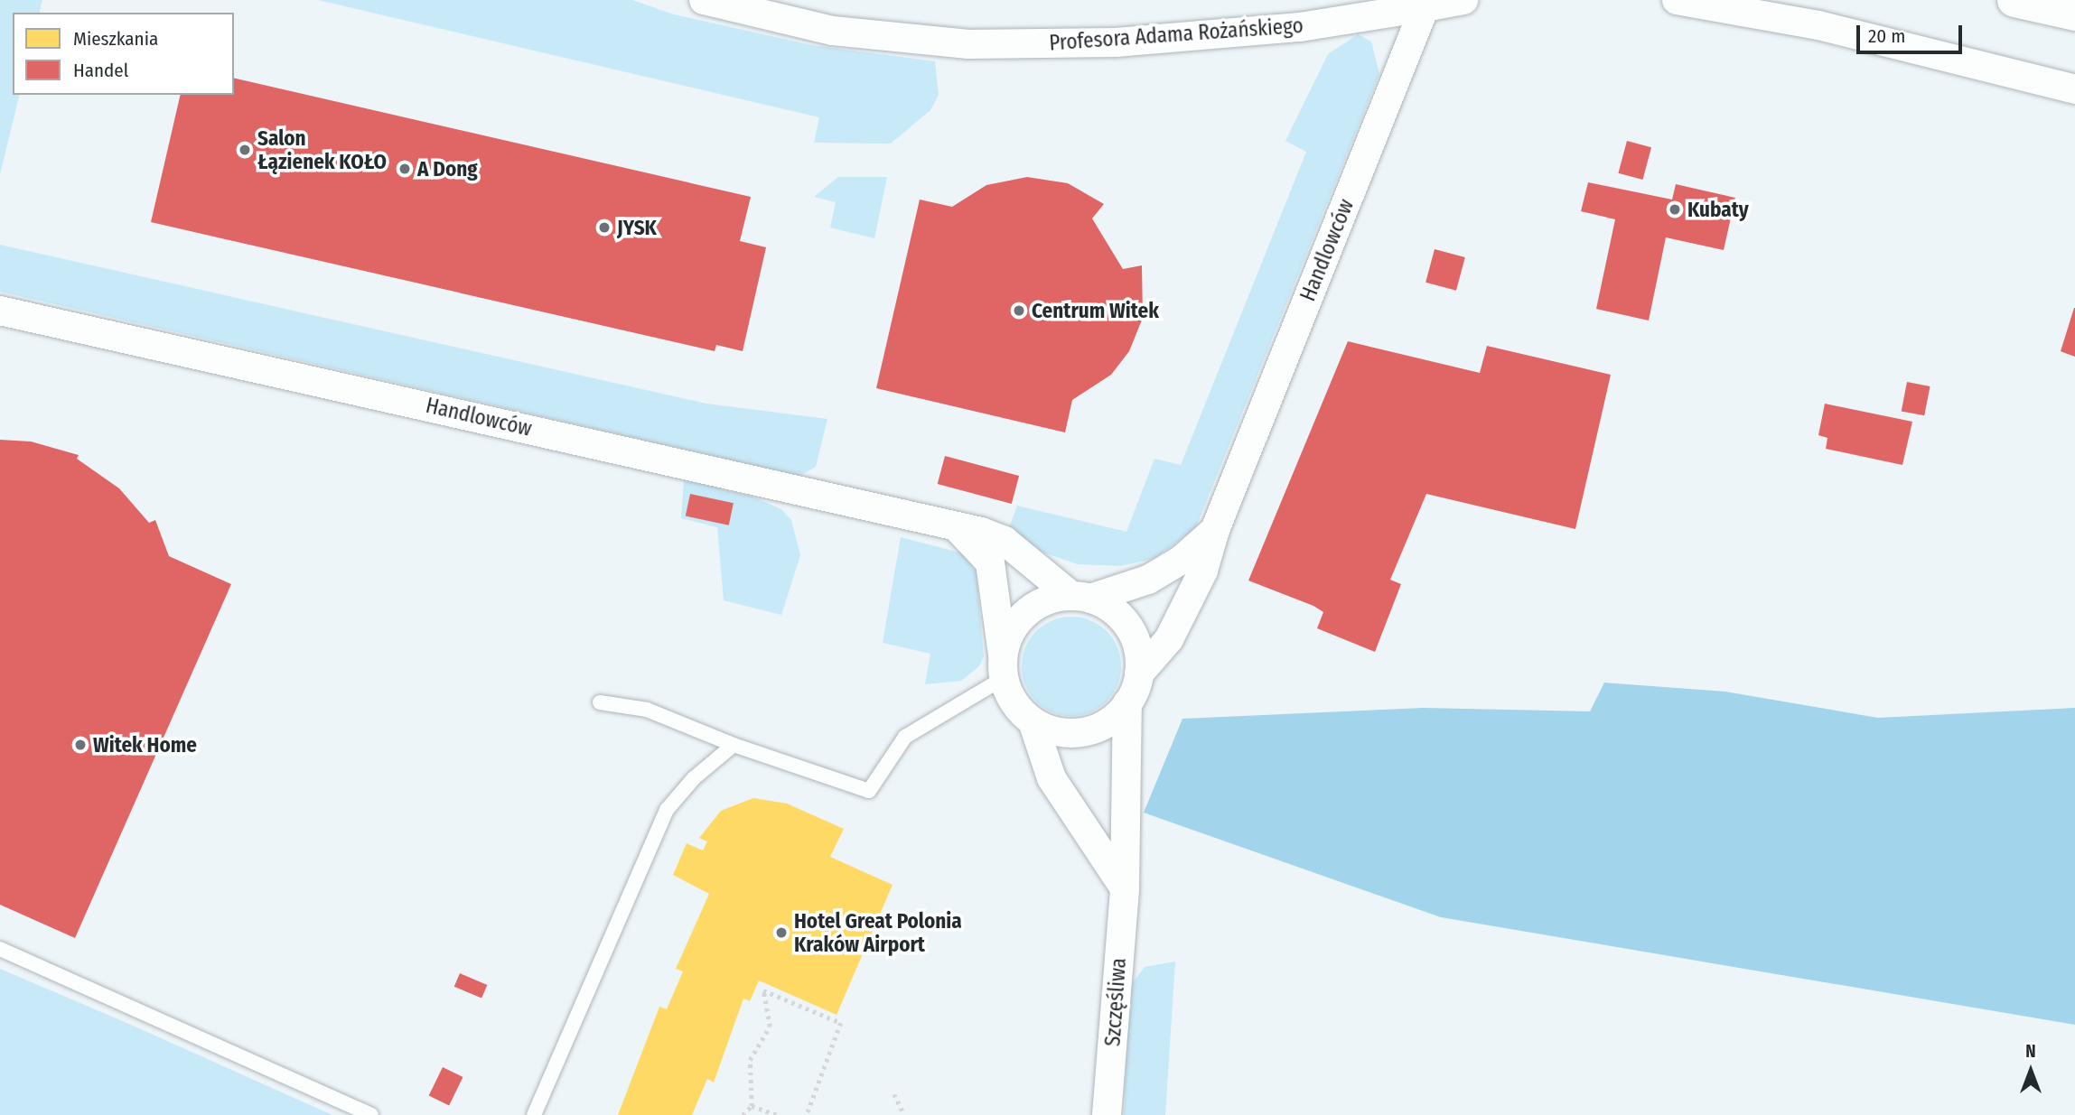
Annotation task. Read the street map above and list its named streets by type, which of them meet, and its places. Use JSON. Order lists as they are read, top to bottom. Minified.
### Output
{"streets":{"street":["Profesora Adama Rożańskiego","Handlowców","Szczęśliwa"]},"crossings":[["Profesora Adama Rożańskiego","Handlowców"],["Handlowców","Szczęśliwa"]],"places":["Salon Łązienek KOŁO","A Dong","Kubaty","JYSK","Centrum Witek","Witek Home","Hotel Great Polonia Kraków Airport"],"legend":["Mieszkania","Handel"],"scale_bar":"20 m","north":"top"}
